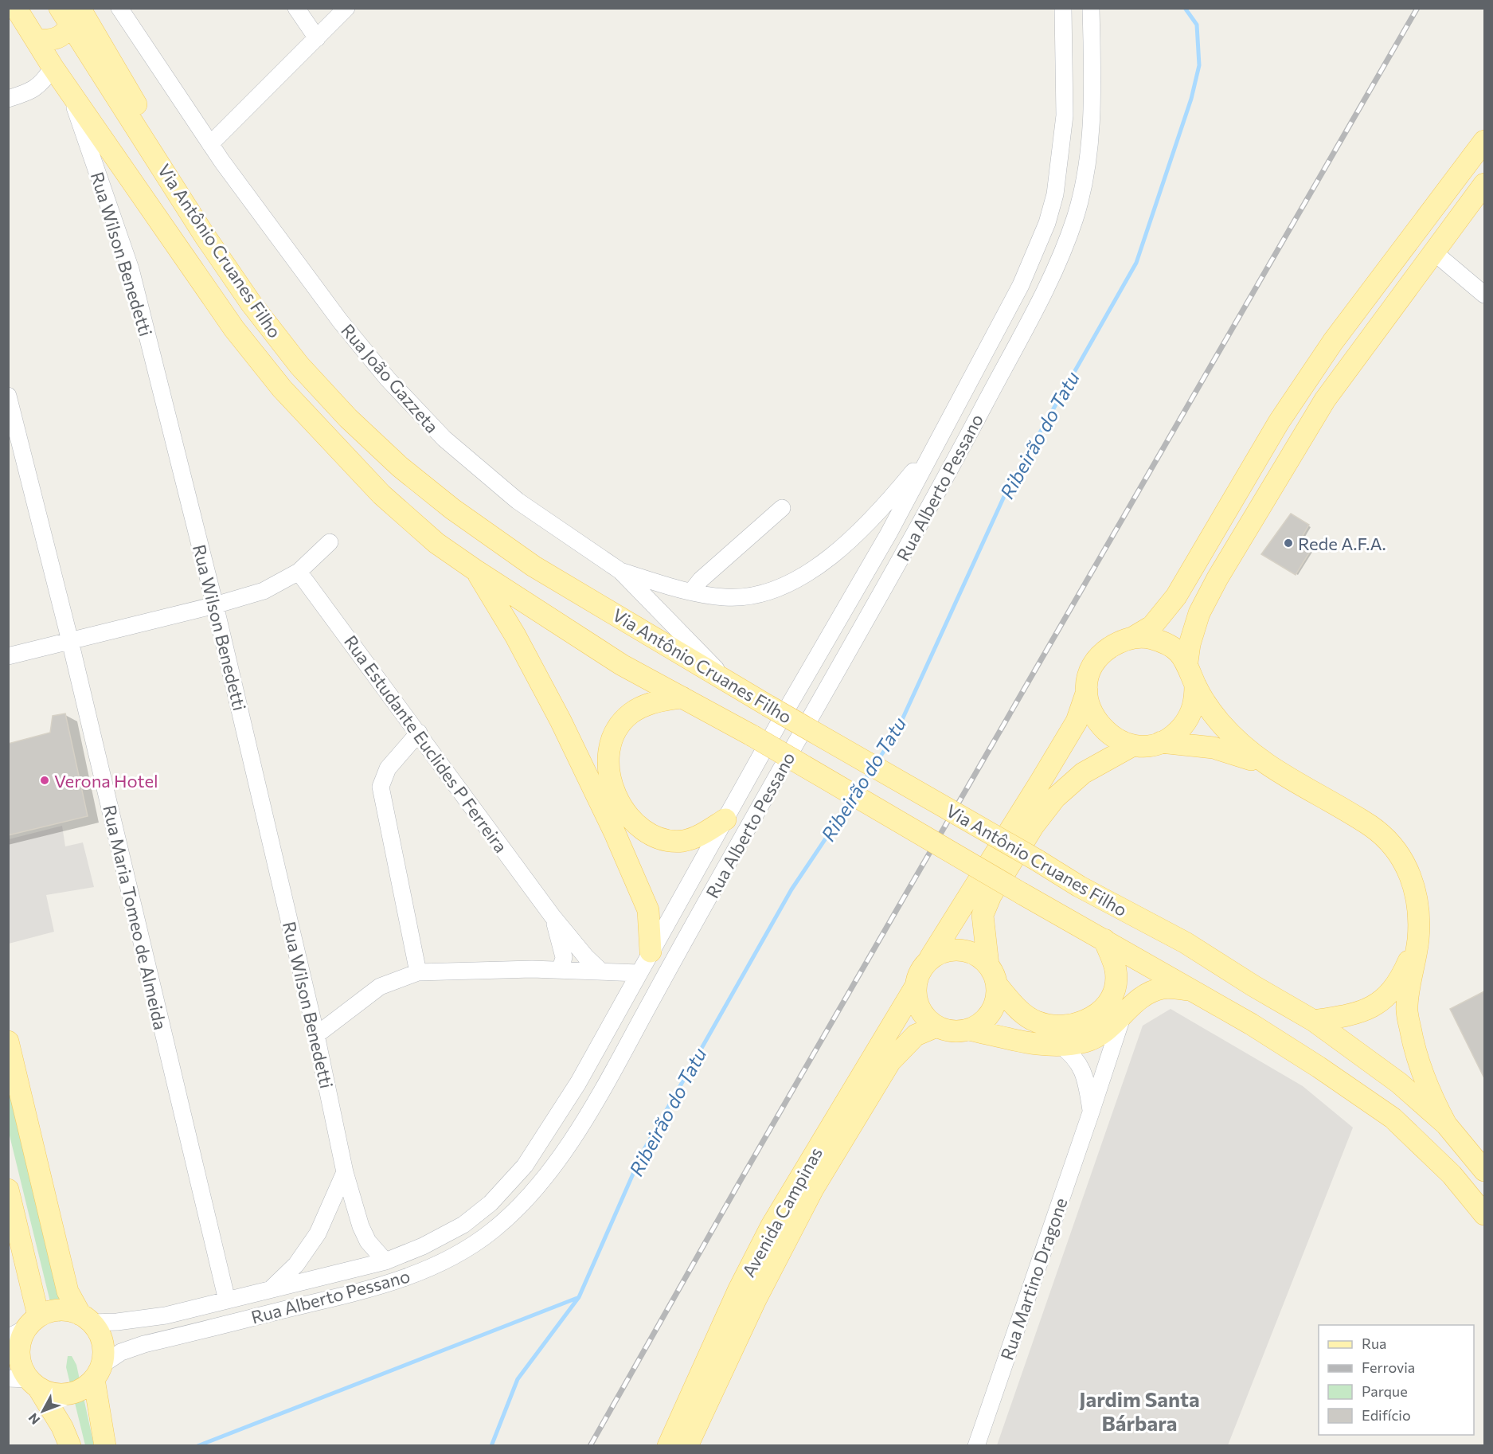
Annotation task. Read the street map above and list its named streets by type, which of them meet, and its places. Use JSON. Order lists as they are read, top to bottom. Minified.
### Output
{"streets":{"main road":["Via Antônio Cruanes Filho","Avenida Campinas","Rua Martino Dragone"],"street":["Rua Wilson Benedetti","Rua João Gazzeta","Rua Alberto Pessano","Rua Estudante Euclides P Ferreira","Rua Maria Tomeo de Almeida"]},"crossings":[["Via Antônio Cruanes Filho","Rua Wilson Benedetti"],["Via Antônio Cruanes Filho","Rua João Gazzeta"],["Via Antônio Cruanes Filho","Rua Martino Dragone"],["Rua Wilson Benedetti","Rua Alberto Pessano"],["Rua Alberto Pessano","Rua Maria Tomeo de Almeida"],["Avenida Campinas","Rua Martino Dragone"]],"districts":["Jardim Santa Bárbara"],"water":["Ribeirão do Tatu"],"places":["Rede A.F.A.","Verona Hotel"],"legend":["Rua","Ferrovia","Parque","Edifício"],"north":"bottom left"}
